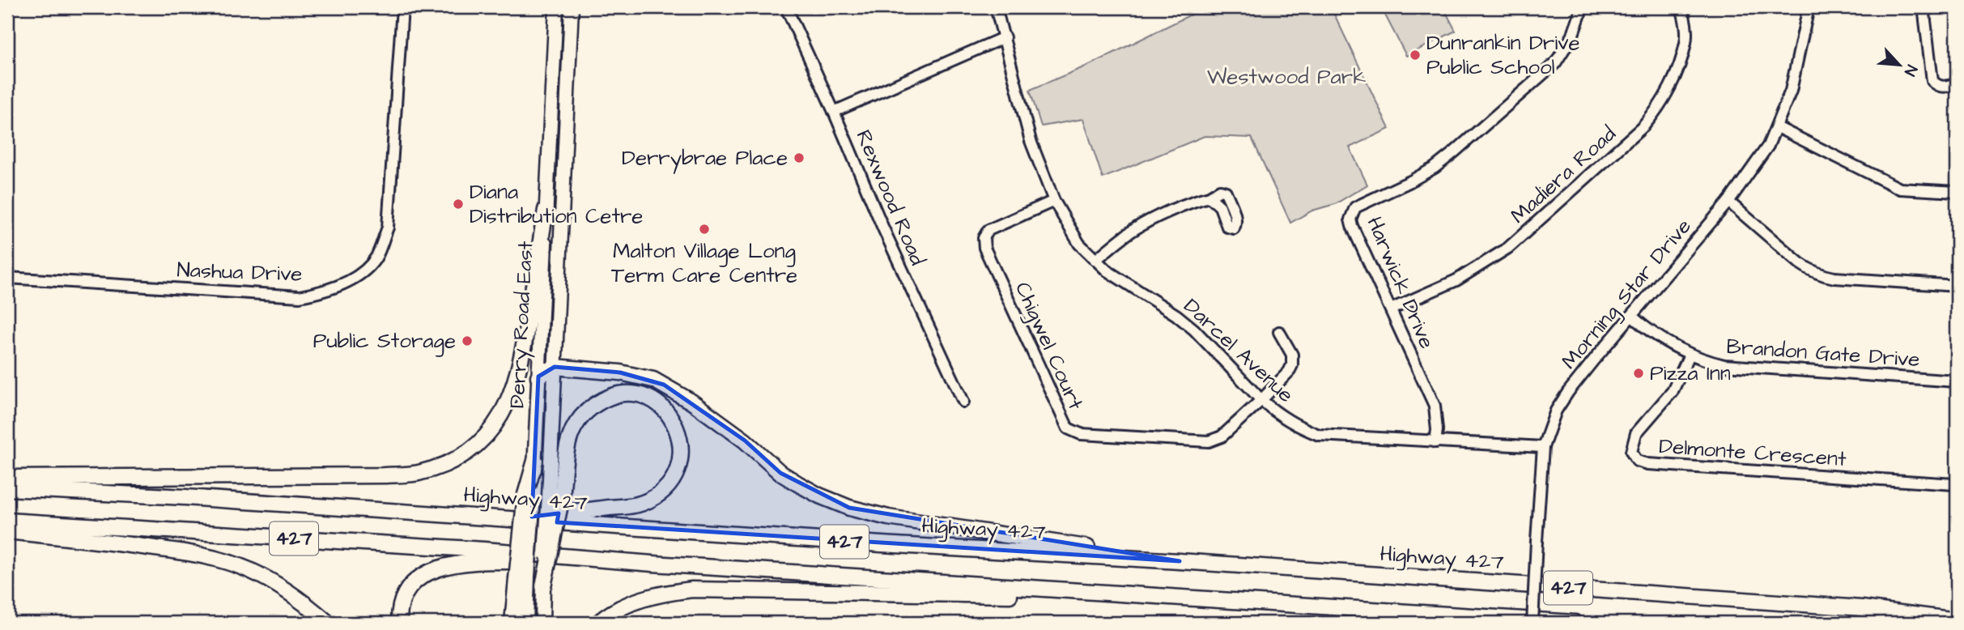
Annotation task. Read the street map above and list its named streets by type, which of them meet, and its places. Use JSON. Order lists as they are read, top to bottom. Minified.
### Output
{"streets":{"highway":["Highway 427","427"],"main road":["Derry Road East"],"street":["Madiera Road","Rexwood Road","Nashua Drive","Harwick Drive","Morning Star Drive","Chigwel Court","Darcel Avenue","Brandon Gate Drive","Delmonte Crescent"]},"crossings":[["Madiera Road","Harwick Drive"],["Harwick Drive","Darcel Avenue"],["Morning Star Drive","Darcel Avenue"],["Morning Star Drive","Brandon Gate Drive"],["Chigwel Court","Darcel Avenue"],["Brandon Gate Drive","Delmonte Crescent"]],"parks":["Westwood Park"],"places":["Dunrankin Drive Public School","Derrybrae Place","Diana Distribution Cetre","Malton Village Long Term Care Centre","Public Storage","Pizza Inn"],"north":"bottom right"}
